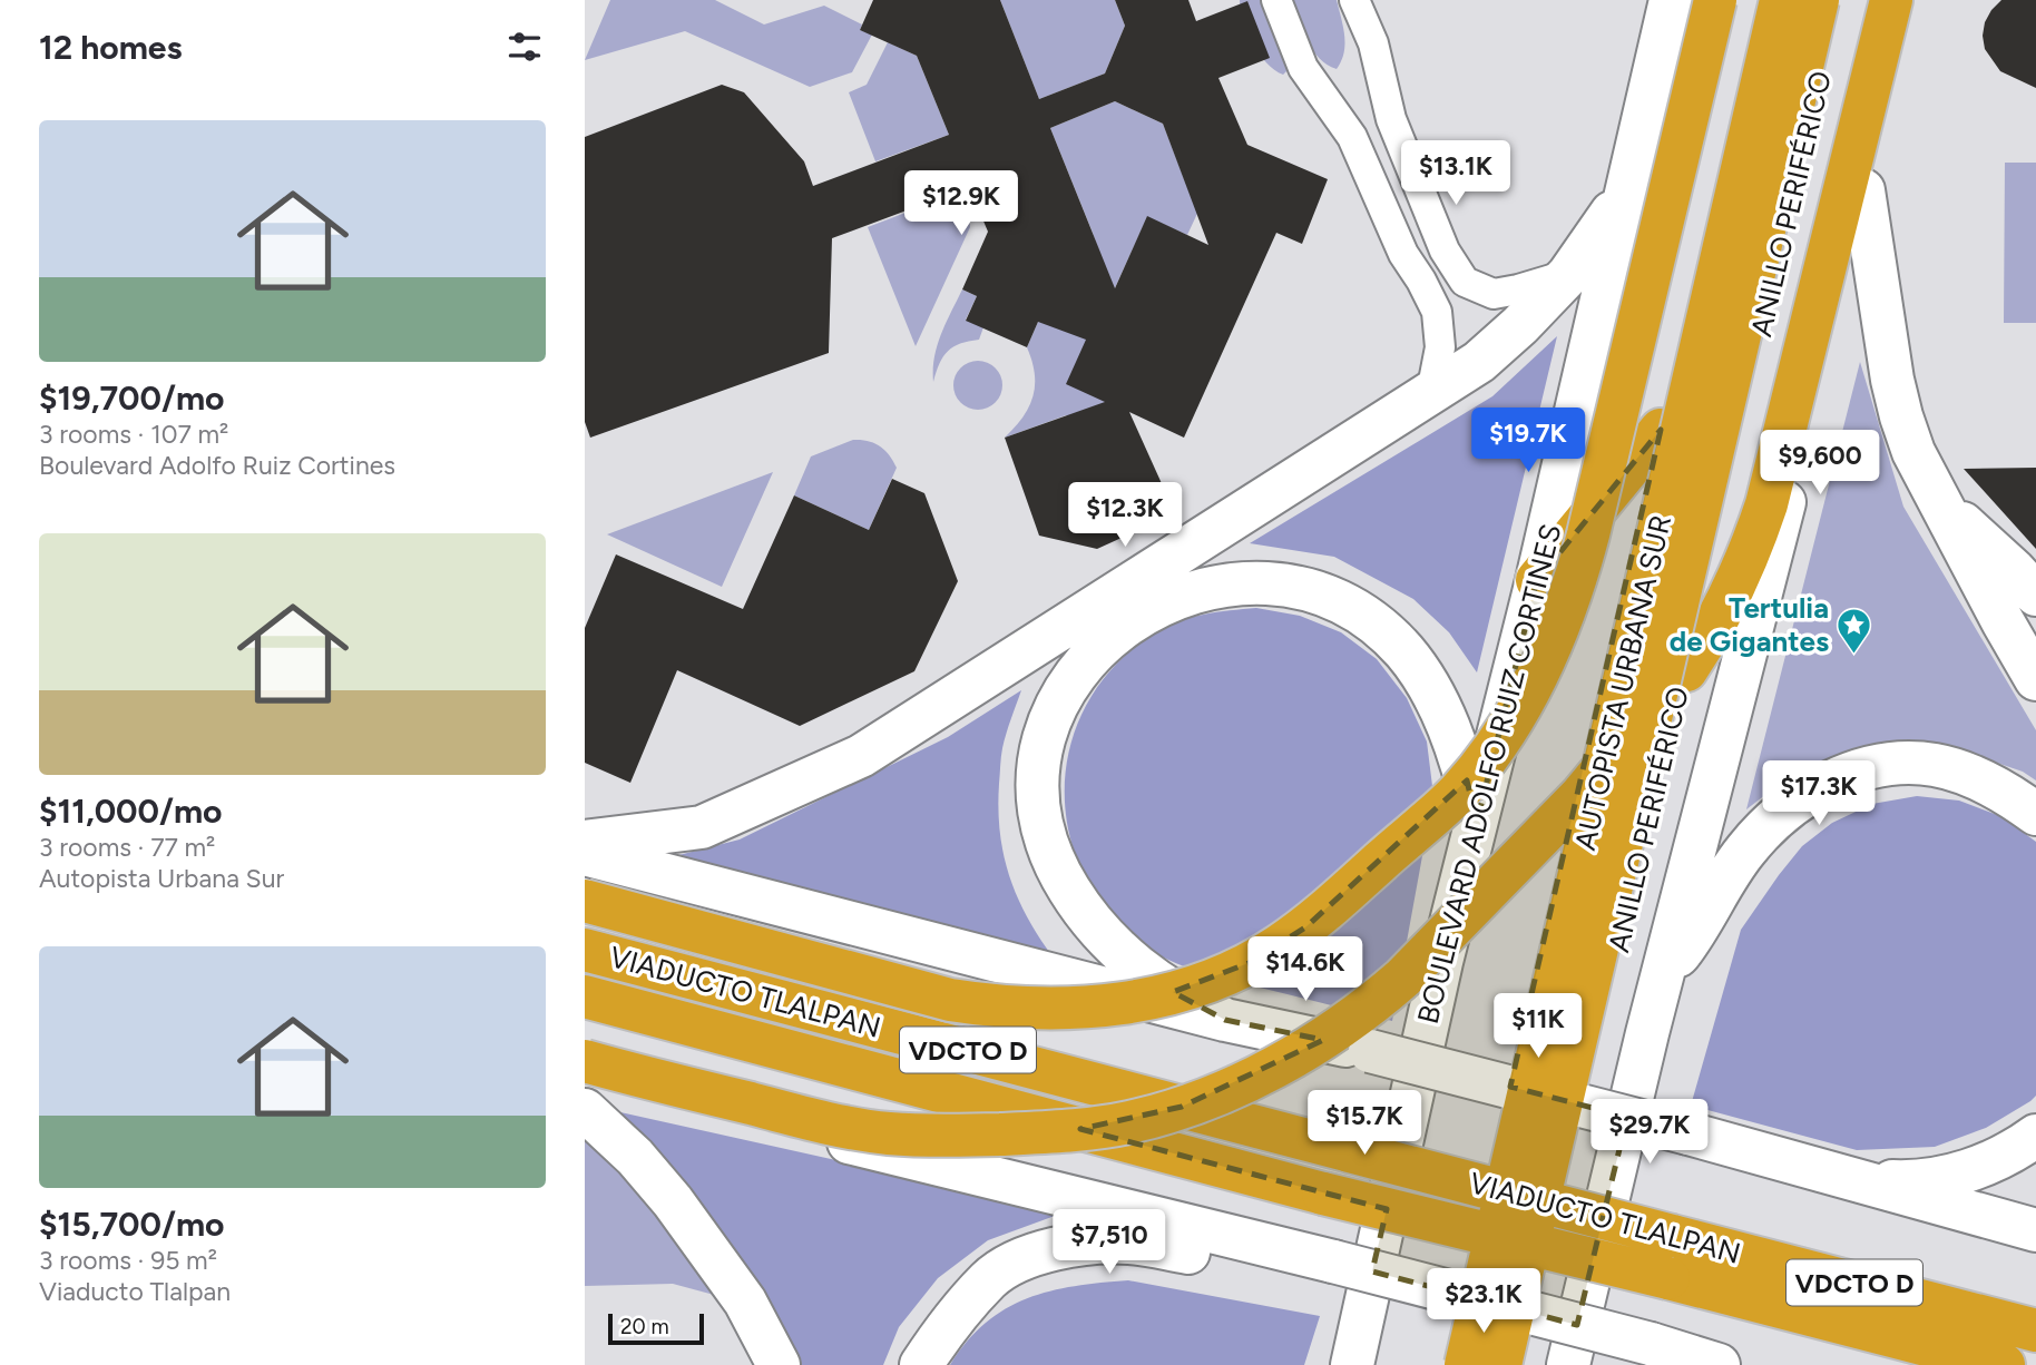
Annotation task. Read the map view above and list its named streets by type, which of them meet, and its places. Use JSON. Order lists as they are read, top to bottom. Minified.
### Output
{"streets":{"highway":["ANILLO PERIFÉRICO","AUTOPISTA URBANA SUR","VIADUCTO TLALPAN","VDCTO D"],"main road":["BOULEVARD ADOLFO RUIZ CORTINES"]},"places":{"place":["Tertulia de Gigantes"]},"scale_bar":"20 m","page":{"heading":"12 homes","list":[{"name":"$19,700/mo","note":"3 rooms · 107 m² · Boulevard Adolfo Ruiz Cortines"},{"name":"$11,000/mo","note":"3 rooms · 77 m² · Autopista Urbana Sur"},{"name":"$15,700/mo","note":"3 rooms · 95 m² · Viaducto Tlalpan"}],"price":["$13.1K","$12.9K","$19.7K","$9,600","$12.3K","$17.3K","$14.6K","$11K","$15.7K","$29.7K","$7,510","$23.1K"],"scale":"20 m"}}
